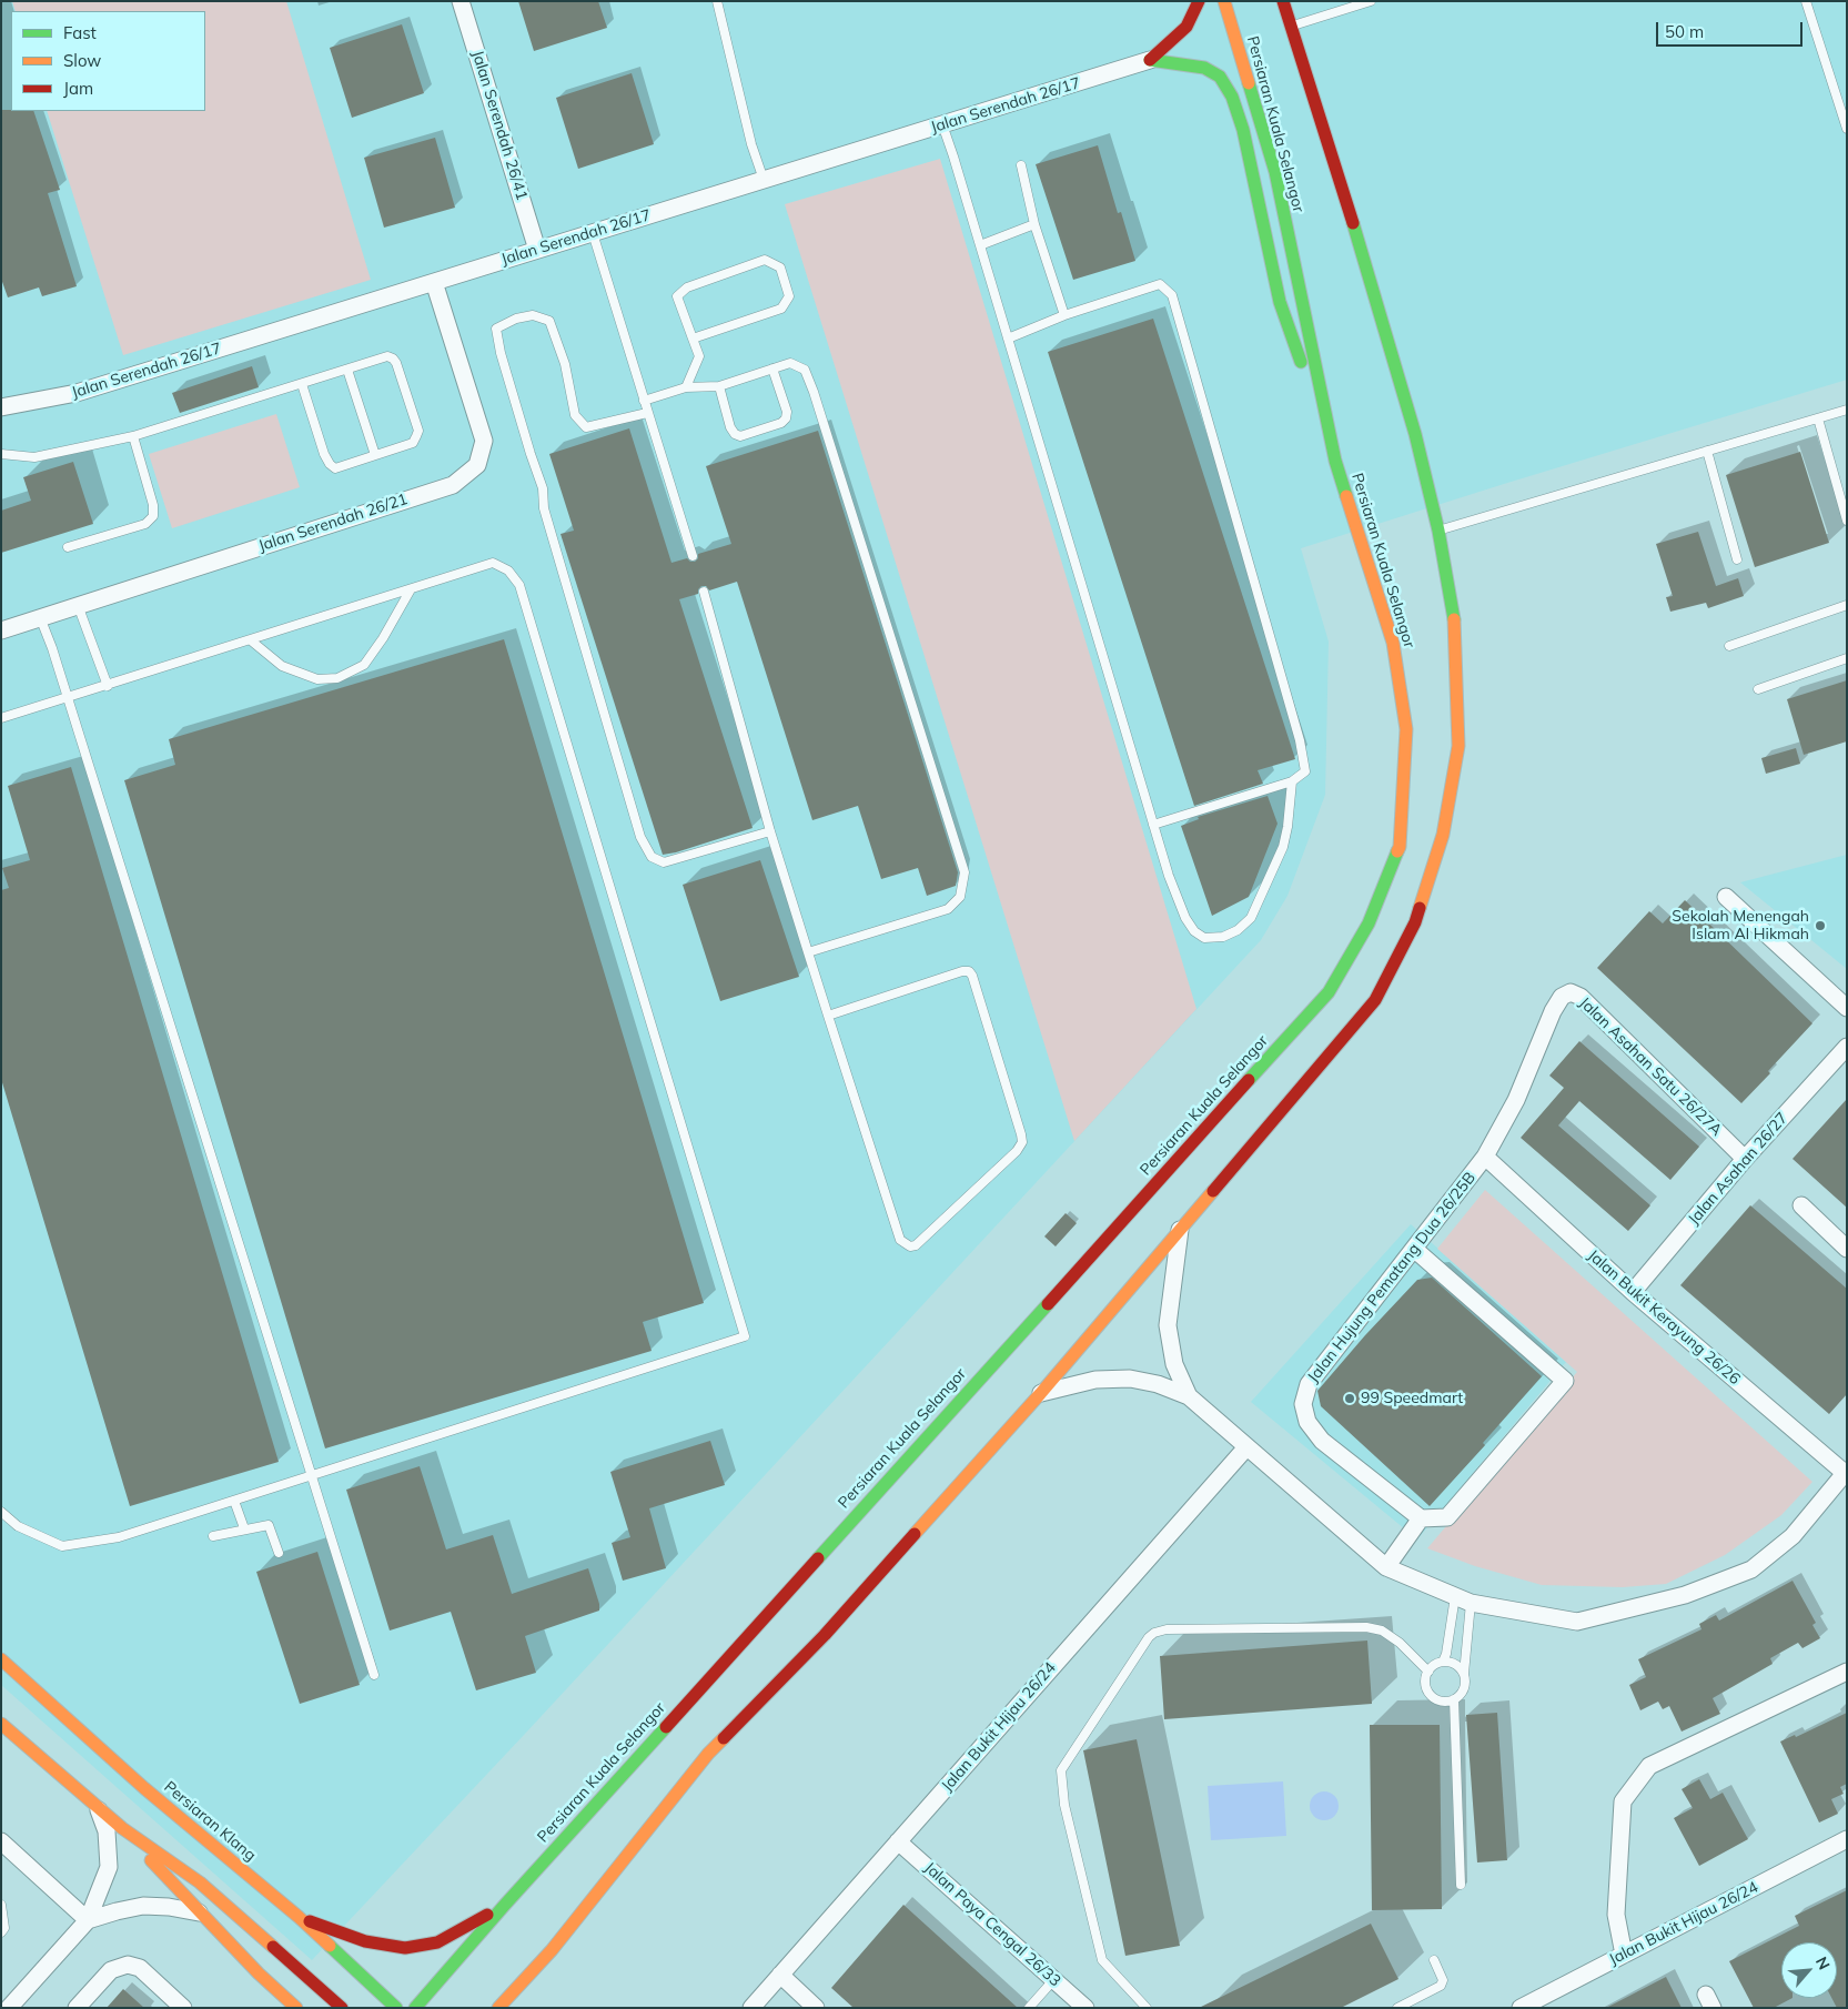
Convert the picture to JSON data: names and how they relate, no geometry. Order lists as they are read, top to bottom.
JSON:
{
  "streets": {
    "main road": ["Persiaran Kuala Selangor", "Persiaran Klang"],
    "street": [
      "Jalan Serendah 26/17",
      "Jalan Serendah 26/41",
      "Jalan Serendah 26/21",
      "Jalan Asahan Satu 26/27A",
      "Jalan Asahan 26/27",
      "Jalan Hujung Pematang Dua 26/25B",
      "Jalan Bukit Kerayung 26/26",
      "Jalan Bukit Hijau 26/24",
      "Jalan Paya Cengal 26/33"
    ]
  },
  "crossings": [
    ["Jalan Serendah 26/17", "Jalan Serendah 26/41"],
    ["Jalan Serendah 26/17", "Jalan Serendah 26/21"],
    ["Jalan Asahan Satu 26/27A", "Jalan Asahan 26/27"],
    ["Jalan Asahan Satu 26/27A", "Jalan Hujung Pematang Dua 26/25B"],
    ["Jalan Asahan Satu 26/27A", "Jalan Bukit Kerayung 26/26"],
    ["Jalan Asahan 26/27", "Jalan Bukit Kerayung 26/26"],
    ["Jalan Hujung Pematang Dua 26/25B", "Jalan Bukit Kerayung 26/26"],
    ["Jalan Bukit Hijau 26/24", "Jalan Paya Cengal 26/33"]
  ],
  "places": ["Sekolah Menengah Islam Al Hikmah", "99 Speedmart"],
  "legend": ["Fast", "Slow", "Jam"],
  "scale_bar": "50 m",
  "north": "top right"
}
